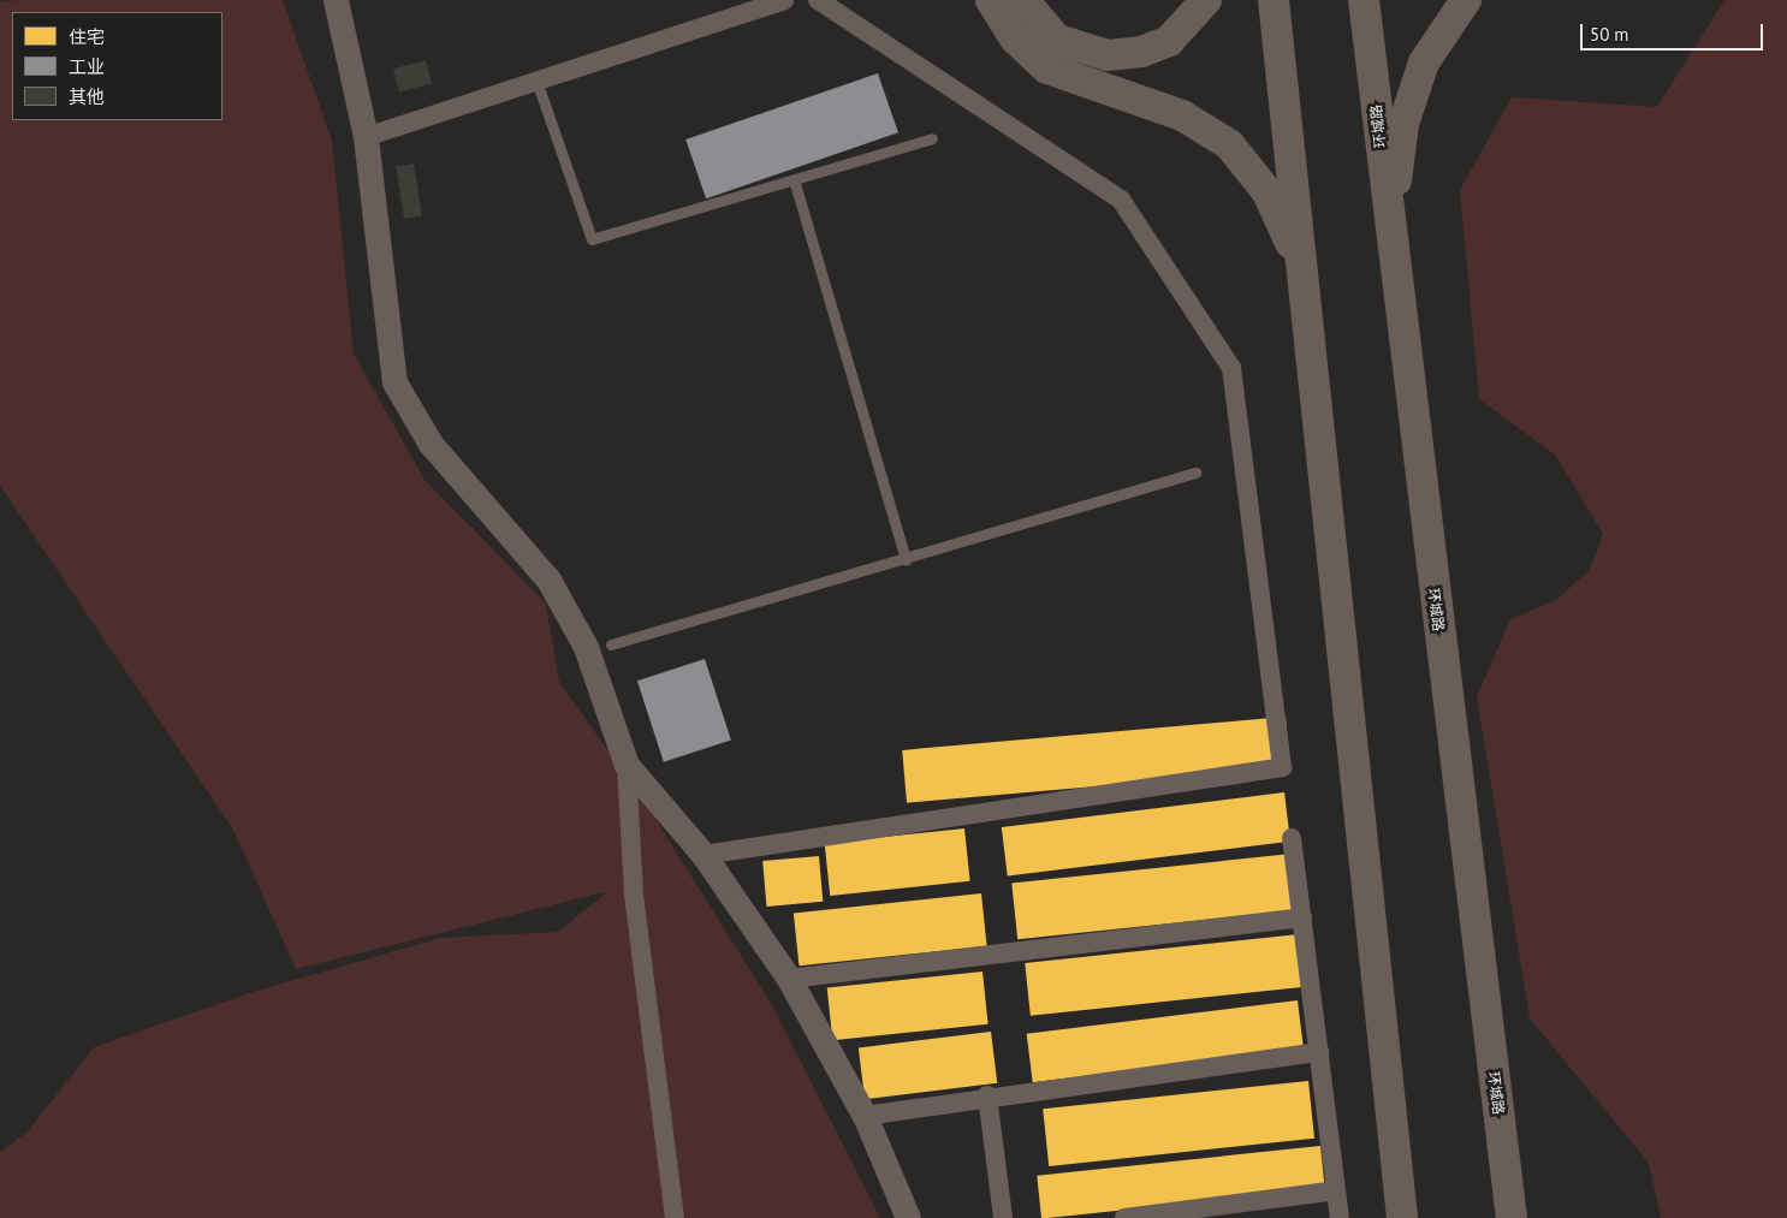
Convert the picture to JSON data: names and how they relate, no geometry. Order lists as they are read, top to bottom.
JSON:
{
  "streets": {
    "main road": ["环城路"]
  },
  "legend": ["住宅", "工业", "其他"],
  "scale_bar": "50 m"
}
